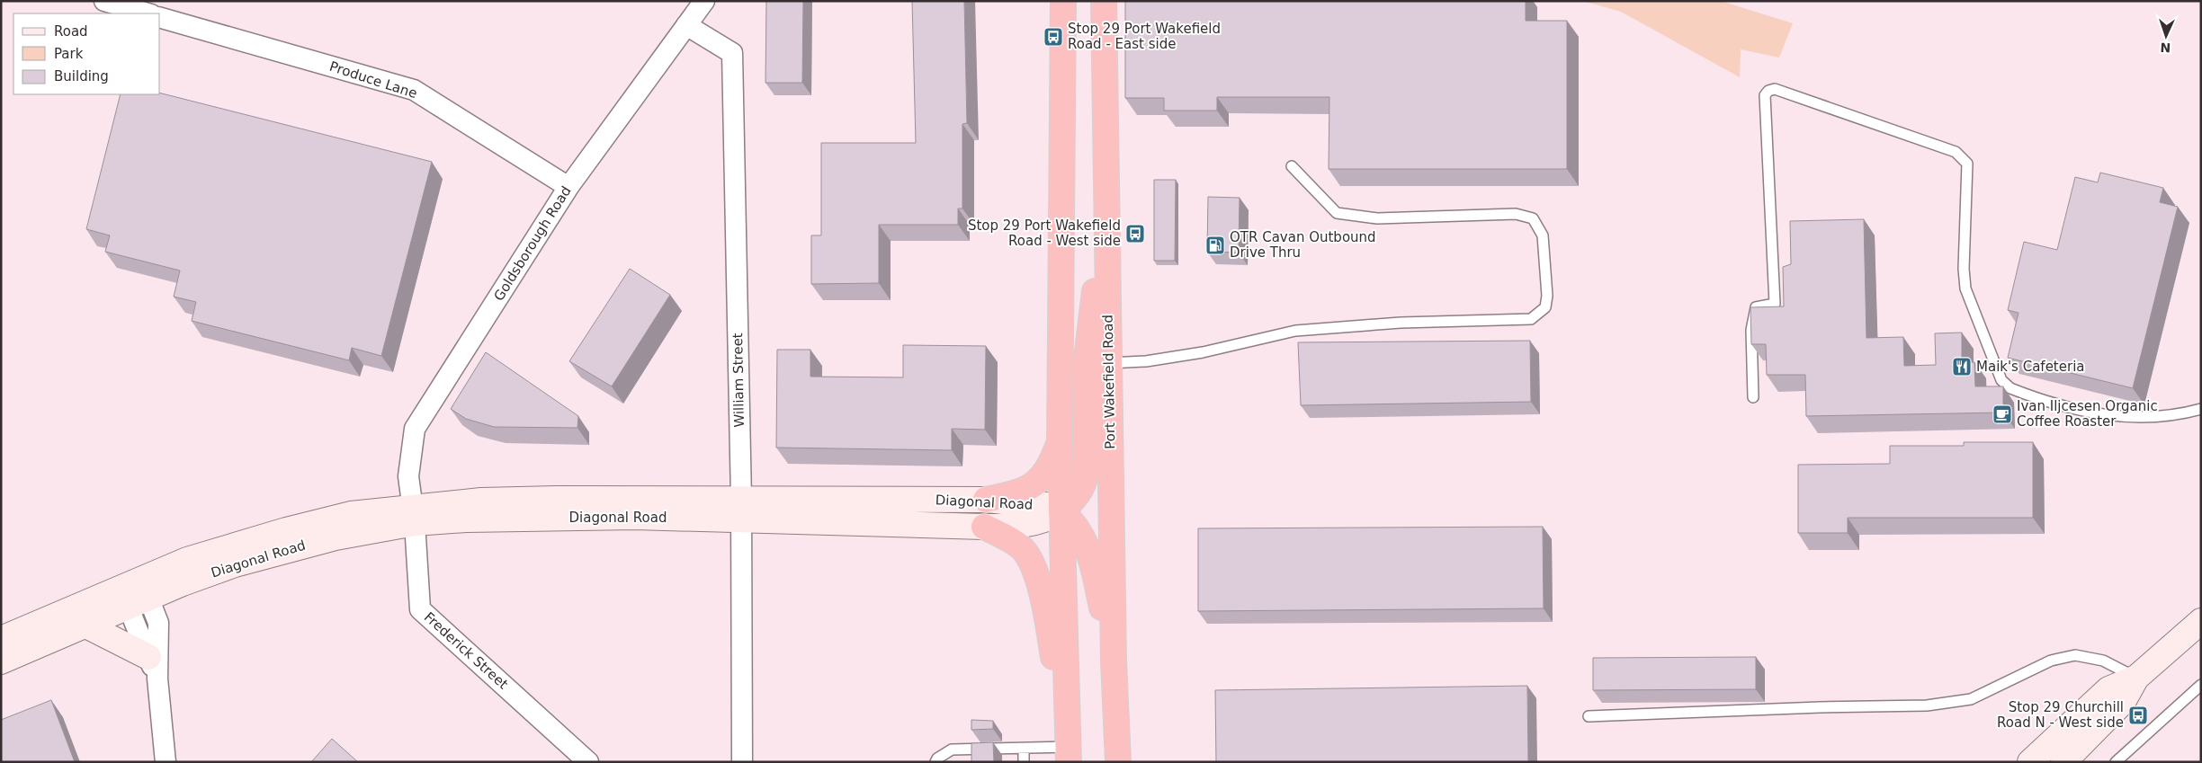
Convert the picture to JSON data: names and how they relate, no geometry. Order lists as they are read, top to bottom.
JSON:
{
  "streets": {
    "highway": ["Port Wakefield Road"],
    "street": [
      "Produce Lane",
      "Goldsborough Road",
      "William Street",
      "Diagonal Road",
      "Frederick Street"
    ]
  },
  "crossings": [
    ["Produce Lane", "Goldsborough Road"],
    ["Goldsborough Road", "William Street"],
    ["Goldsborough Road", "Diagonal Road"],
    ["Goldsborough Road", "Frederick Street"],
    ["William Street", "Diagonal Road"],
    ["Diagonal Road", "Frederick Street"]
  ],
  "places": {
    "bus stop": ["Stop 29 Port Wakefield Road - East side", "Stop 29 Port Wakefield Road - West side", "Stop 29 Churchill Road N - West side"],
    "fuel station": ["OTR Cavan Outbound Drive Thru"],
    "restaurant": ["Maik's Cafeteria"],
    "cafe": ["Ivan Iljcesen Organic Coffee Roaster"]
  },
  "legend": ["Road", "Park", "Building"],
  "north": "bottom"
}
